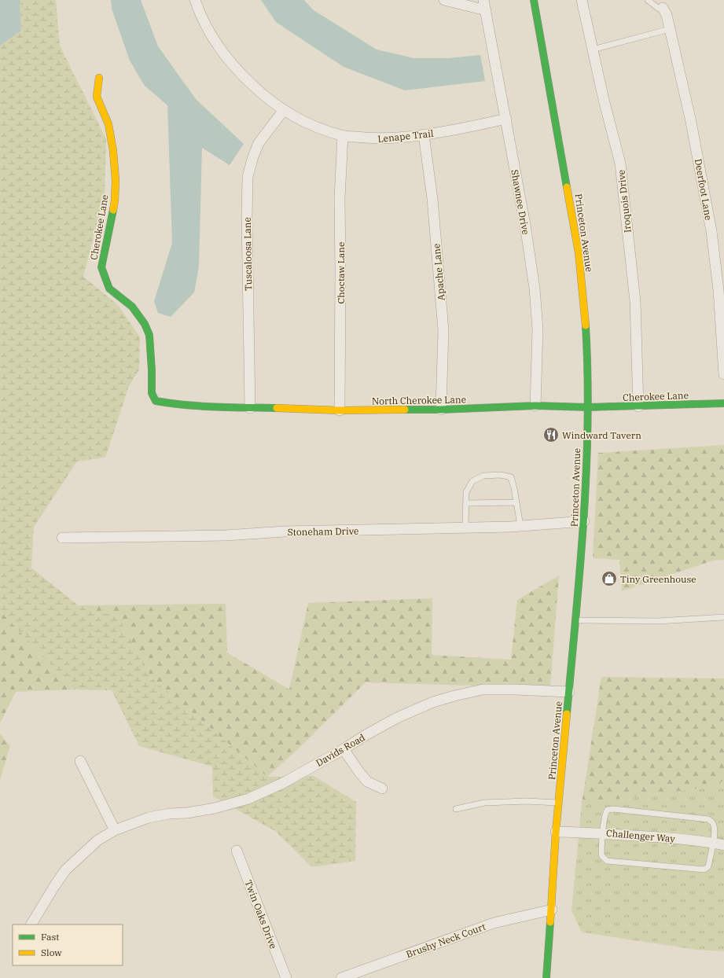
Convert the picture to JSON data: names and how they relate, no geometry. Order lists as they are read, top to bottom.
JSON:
{
  "streets": {
    "main road": ["Cherokee Lane", "Princeton Avenue", "North Cherokee Lane"],
    "street": [
      "Lenape Trail",
      "Deerfoot Lane",
      "Iroquois Drive",
      "Shawnee Drive",
      "Tuscaloosa Lane",
      "Apache Lane",
      "Choctaw Lane",
      "Stoneham Drive",
      "Davids Road",
      "Challenger Way",
      "Twin Oaks Drive",
      "Brushy Neck Court"
    ]
  },
  "crossings": [
    ["Lenape Trail", "Shawnee Drive"],
    ["Lenape Trail", "Tuscaloosa Lane"],
    ["Lenape Trail", "Apache Lane"],
    ["Lenape Trail", "Choctaw Lane"],
    ["Iroquois Drive", "Cherokee Lane"],
    ["Shawnee Drive", "North Cherokee Lane"],
    ["Cherokee Lane", "Princeton Avenue"],
    ["Cherokee Lane", "Tuscaloosa Lane"],
    ["Cherokee Lane", "North Cherokee Lane"],
    ["Princeton Avenue", "North Cherokee Lane"],
    ["Princeton Avenue", "Stoneham Drive"],
    ["Princeton Avenue", "Davids Road"],
    ["Princeton Avenue", "Challenger Way"],
    ["Princeton Avenue", "Brushy Neck Court"],
    ["Tuscaloosa Lane", "North Cherokee Lane"],
    ["Apache Lane", "North Cherokee Lane"],
    ["Choctaw Lane", "North Cherokee Lane"]
  ],
  "places": {
    "restaurant": ["Windward Tavern"],
    "shop": ["Tiny Greenhouse"]
  },
  "legend": ["Fast", "Slow"]
}
